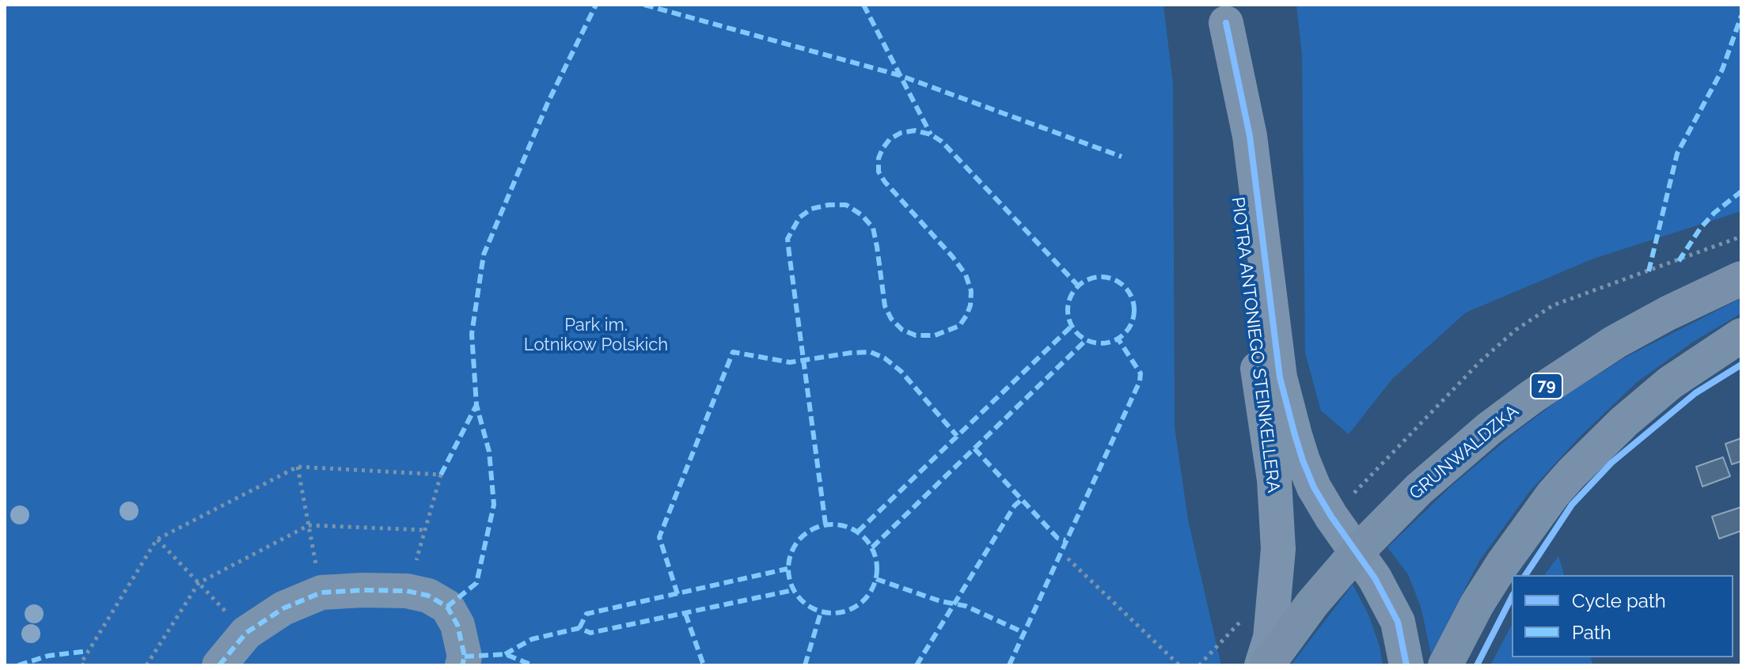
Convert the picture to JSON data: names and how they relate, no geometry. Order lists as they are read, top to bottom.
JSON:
{
  "streets": {
    "main road": ["79", "GRUNWALDZKA"],
    "street": ["PIOTRA ANTONIEGO STEINKELLERA"]
  },
  "crossings": [
    ["PIOTRA ANTONIEGO STEINKELLERA", "GRUNWALDZKA"]
  ],
  "parks": ["Park im. Lotnikow Polskich"],
  "legend": ["Cycle path", "Path"]
}
